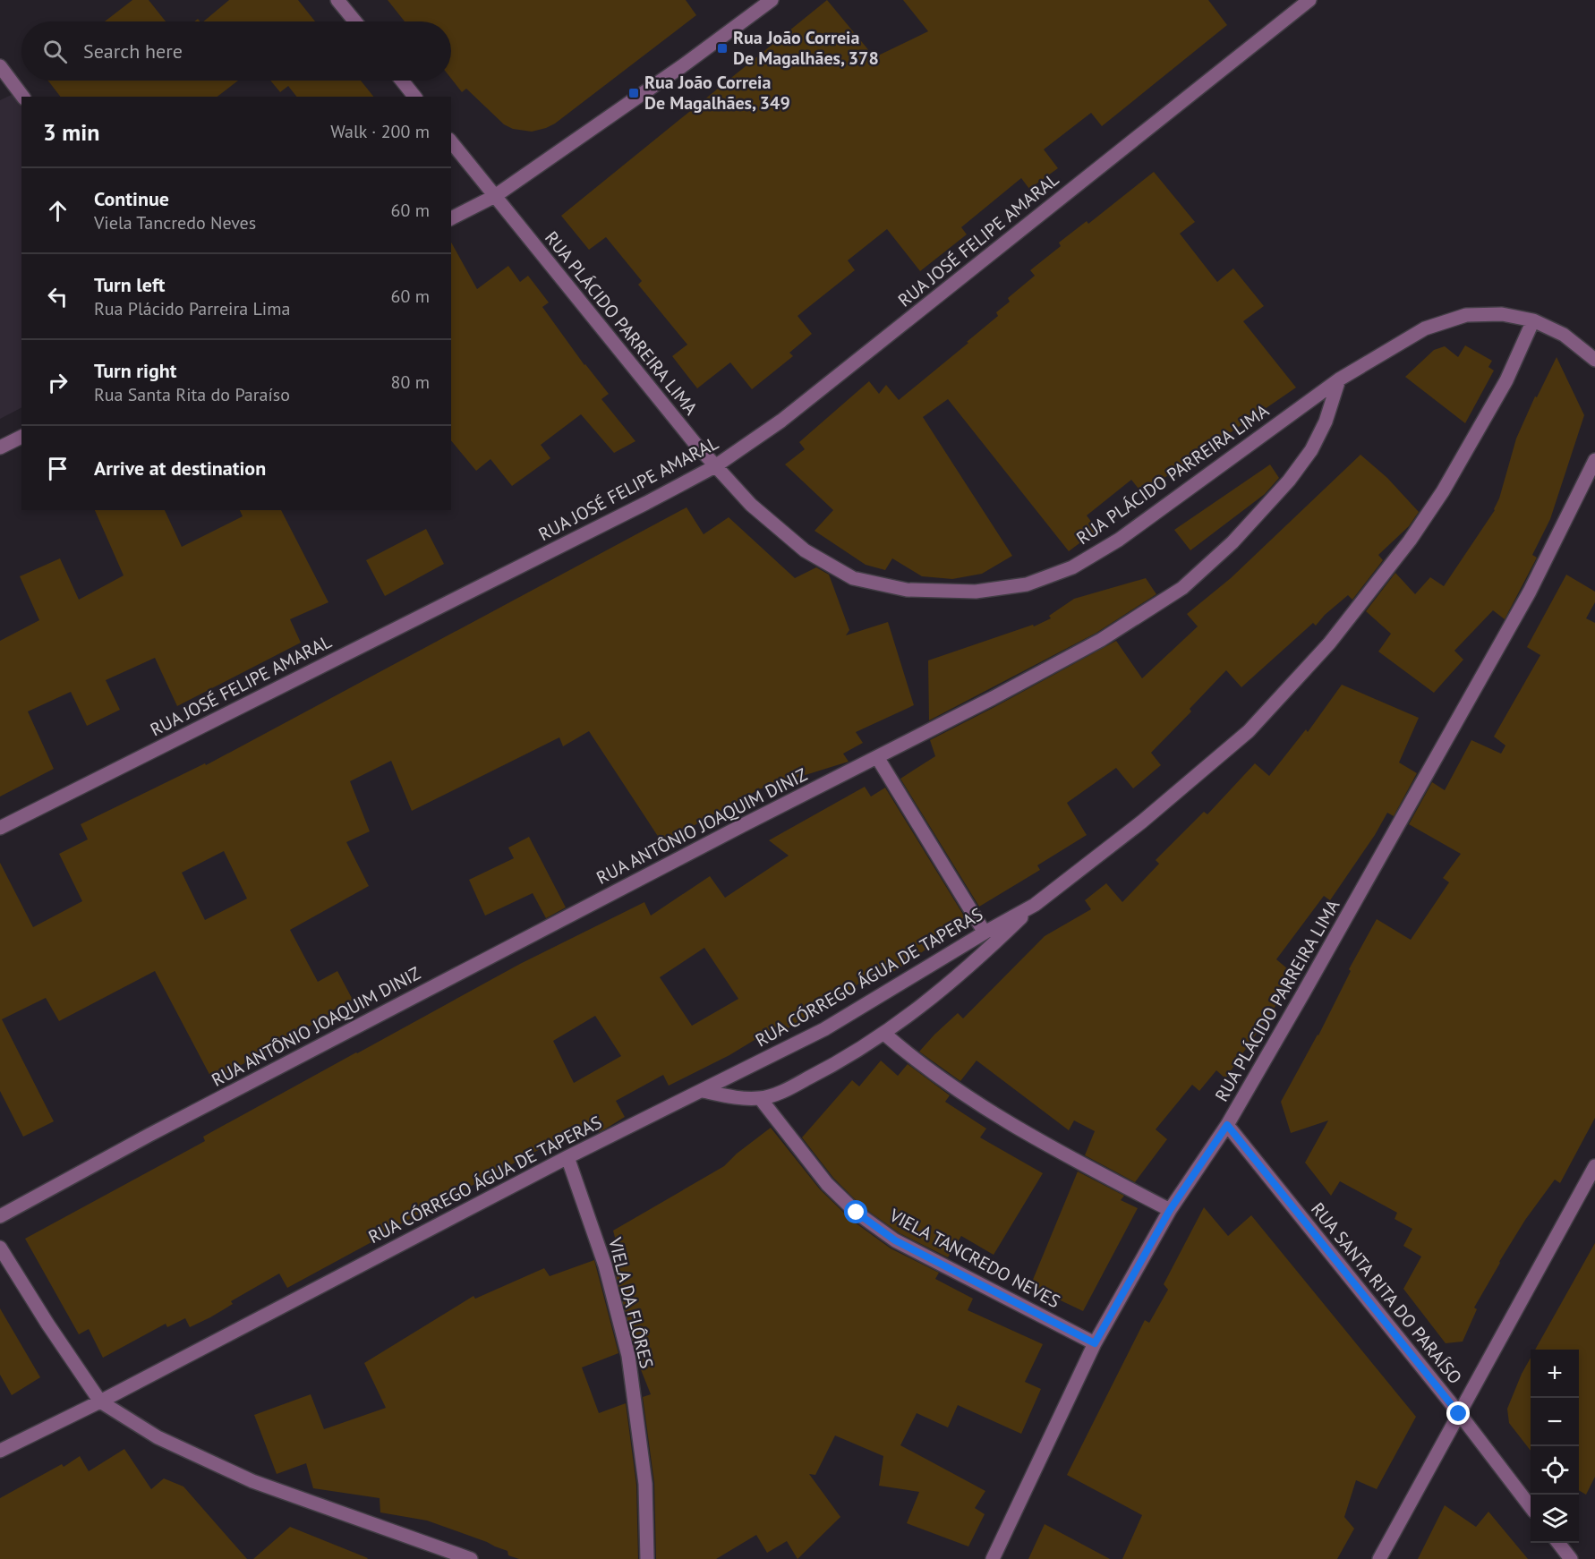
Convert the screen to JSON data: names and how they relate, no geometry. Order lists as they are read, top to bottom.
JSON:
{
  "streets": {
    "street": [
      "RUA JOSÉ FELIPE AMARAL",
      "RUA PLÁCIDO PARREIRA LIMA",
      "RUA ANTÔNIO JOAQUIM DINIZ",
      "RUA CÓRREGO ÁGUA DE TAPERAS",
      "VIELA TANCREDO NEVES",
      "RUA SANTA RITA DO PARAÍSO",
      "VIELA DA FLÔRES"
    ]
  },
  "crossings": [
    ["RUA JOSÉ FELIPE AMARAL", "RUA PLÁCIDO PARREIRA LIMA"],
    ["RUA PLÁCIDO PARREIRA LIMA", "RUA ANTÔNIO JOAQUIM DINIZ"],
    ["RUA PLÁCIDO PARREIRA LIMA", "RUA CÓRREGO ÁGUA DE TAPERAS"],
    ["RUA PLÁCIDO PARREIRA LIMA", "VIELA TANCREDO NEVES"],
    ["RUA PLÁCIDO PARREIRA LIMA", "RUA SANTA RITA DO PARAÍSO"],
    ["RUA CÓRREGO ÁGUA DE TAPERAS", "VIELA DA FLÔRES"]
  ],
  "places": {
    "transit": ["Rua João Correia De Magalhães, 378", "Rua João Correia De Magalhães, 349"]
  },
  "page": {
    "search": "Search here",
    "heading": ["3 min", "Walk · 200 m"],
    "list": [
      ["Continue", "Viela Tancredo Neves", "60 m"],
      ["Turn left", "Rua Plácido Parreira Lima", "60 m"],
      ["Turn right", "Rua Santa Rita do Paraíso", "80 m"],
      "Arrive at destination"
    ],
    "map_buttons": ["+", "−"]
  }
}
